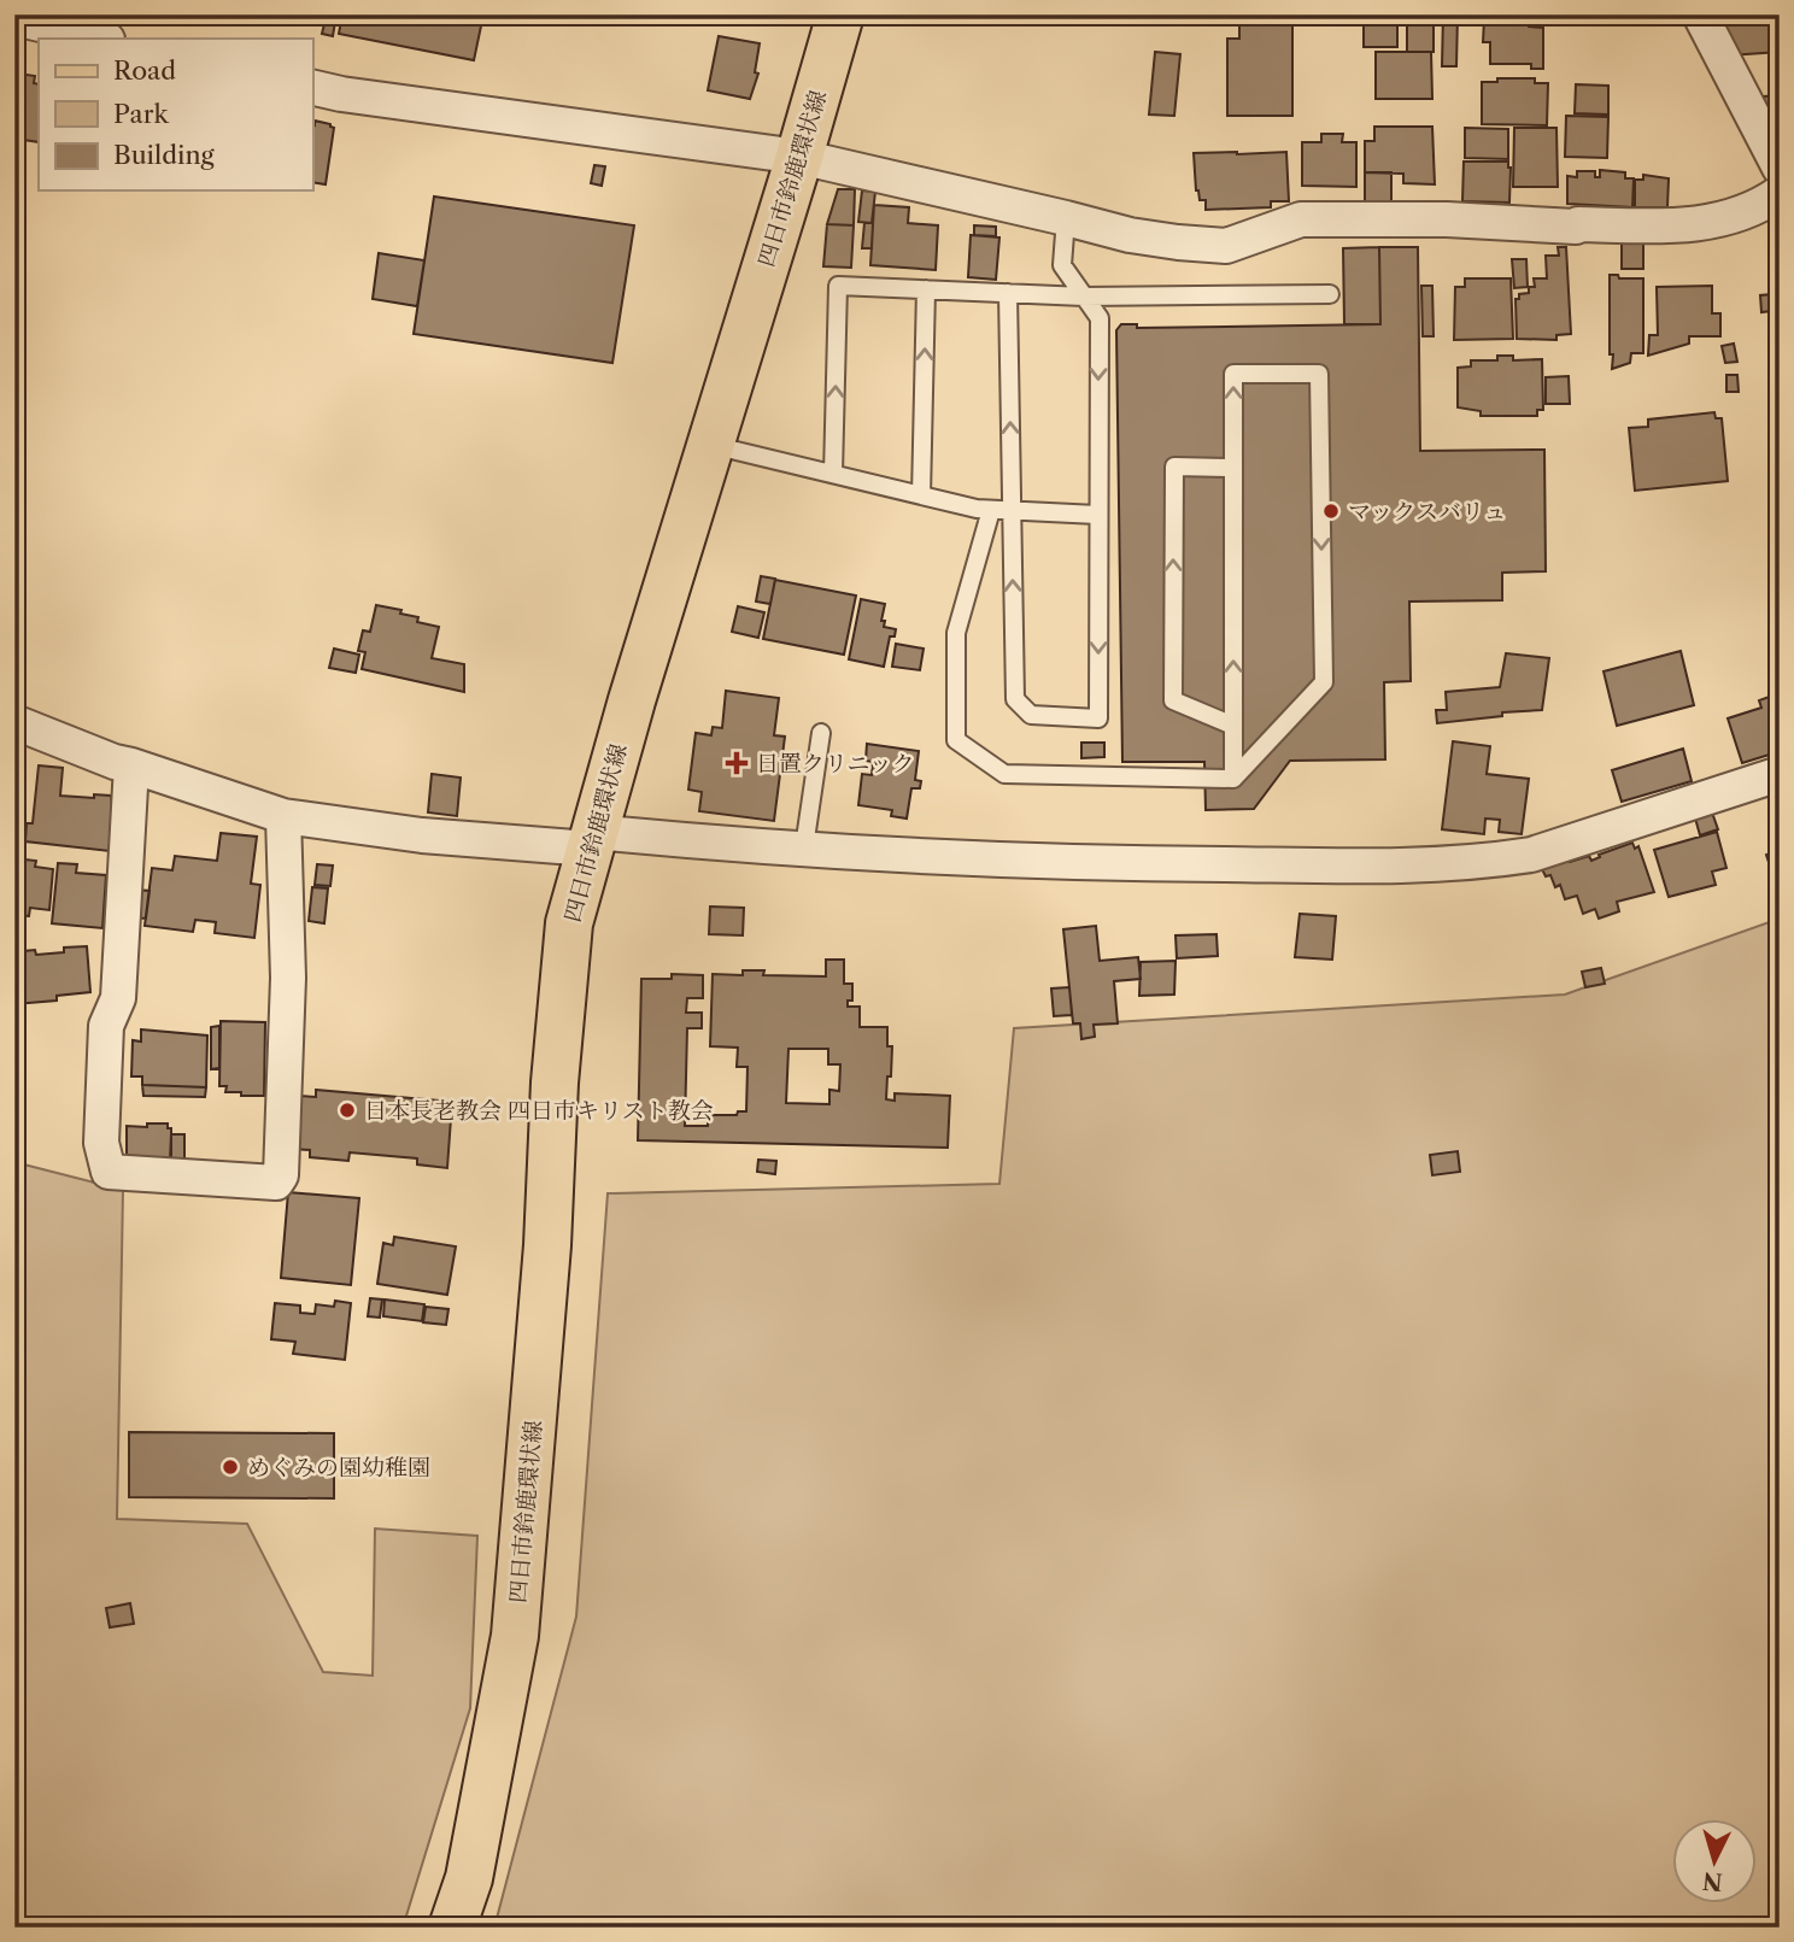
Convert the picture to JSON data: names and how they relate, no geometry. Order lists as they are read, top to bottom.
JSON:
{
  "streets": {
    "main road": ["四日市鈴鹿環状線"]
  },
  "places": {
    "other": ["マックスバリュ", "日本長老教会 四日市キリスト教会", "めぐみの園幼稚園"],
    "health": ["日置クリニック"]
  },
  "legend": ["Road", "Park", "Building"],
  "north": "bottom"
}
